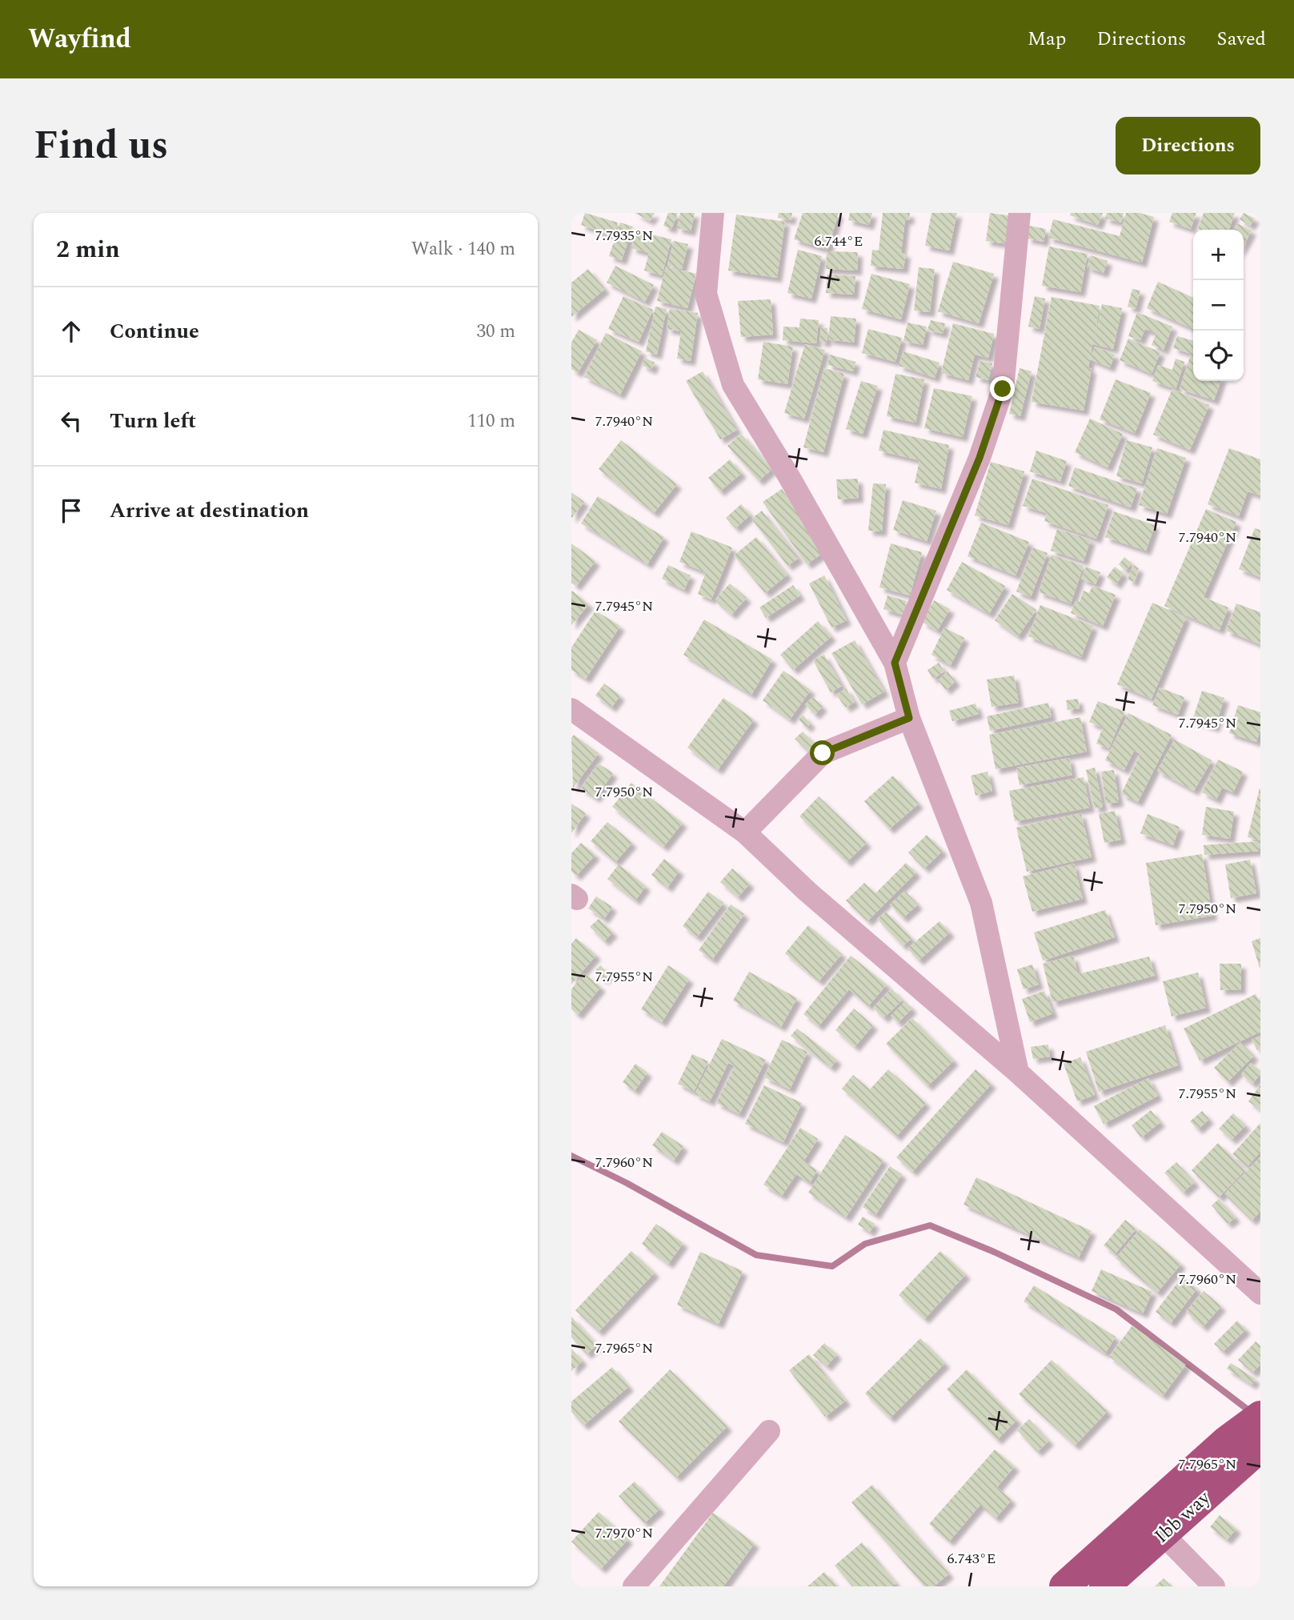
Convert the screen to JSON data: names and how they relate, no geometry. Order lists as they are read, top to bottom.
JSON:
{
  "streets": {
    "highway": ["Ibb way"]
  },
  "page": {
    "header": "Wayfind",
    "nav": ["Map", "Directions", "Saved"],
    "title": "Find us",
    "buttons": "Directions",
    "heading": ["2 min", "Walk · 140 m"],
    "map_buttons": ["+", "−"],
    "list": [
      ["Continue", "30 m"],
      ["Turn left", "110 m"],
      "Arrive at destination"
    ]
  },
  "coordinates": [
    "7.7935°N",
    "6.744°E",
    "7.7940°N",
    "7.7945°N",
    "7.7950°N",
    "7.7955°N",
    "7.7960°N",
    "7.7965°N",
    "7.7970°N",
    "6.743°E"
  ]
}
